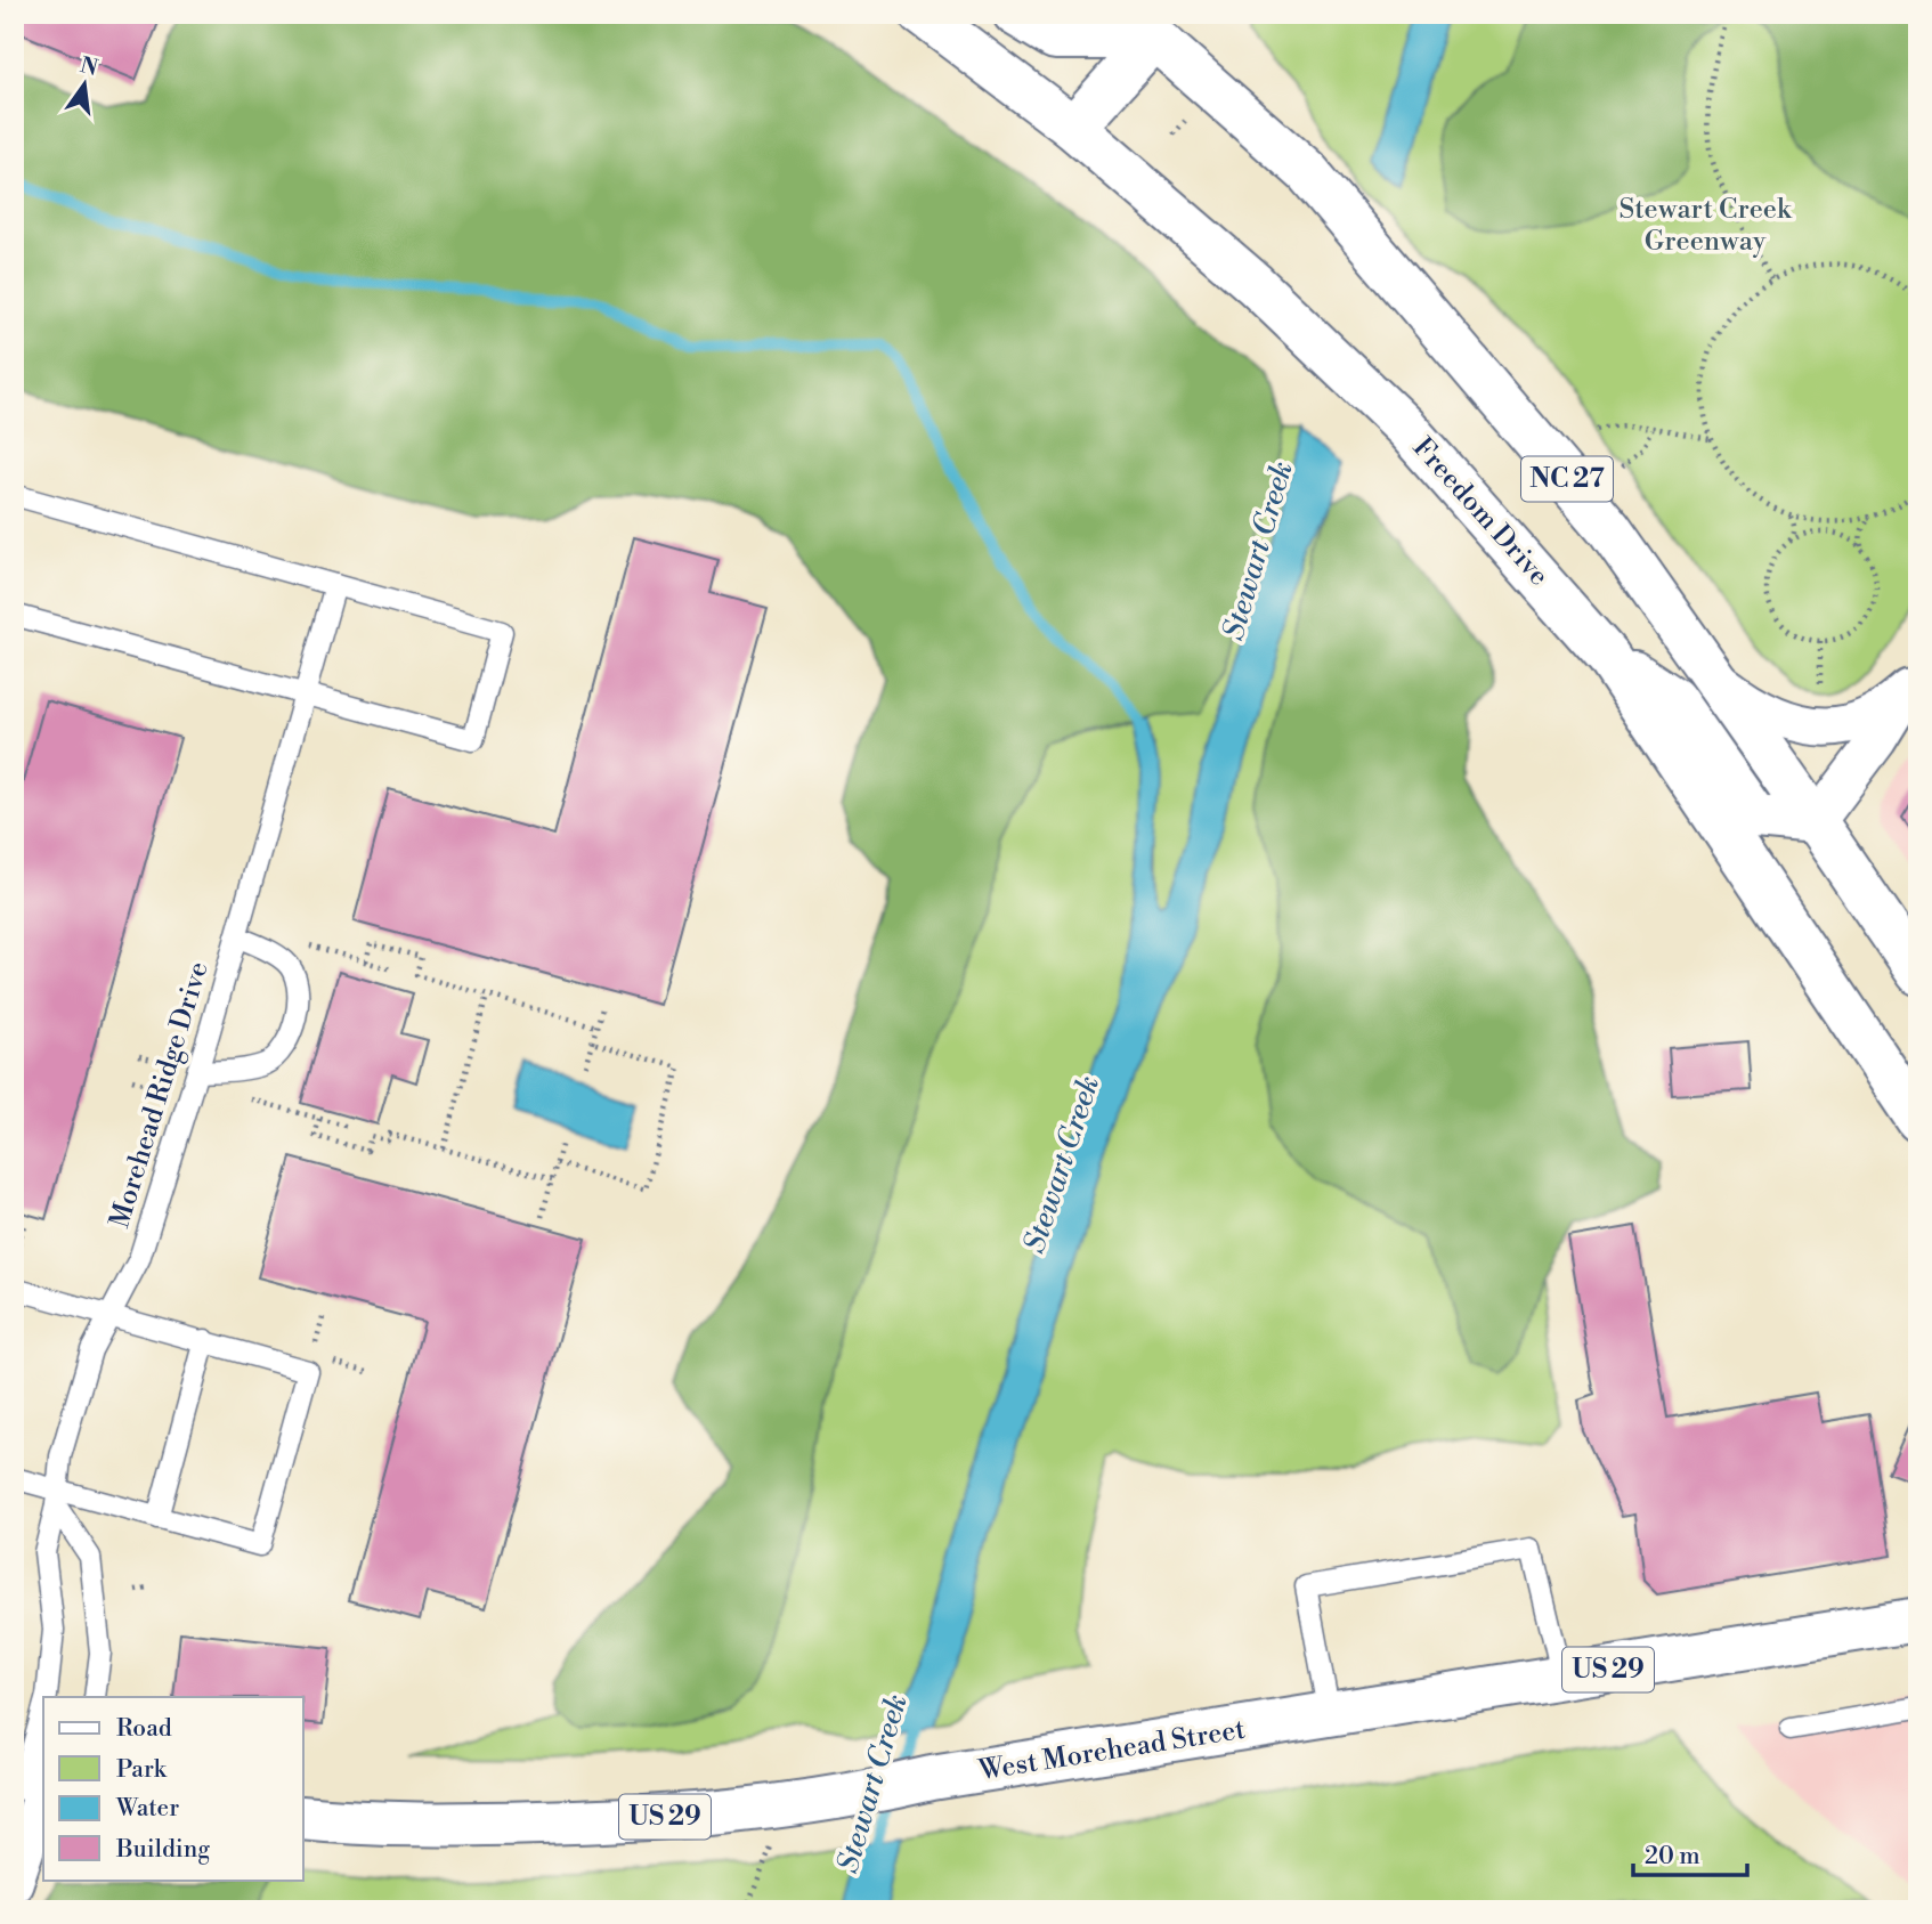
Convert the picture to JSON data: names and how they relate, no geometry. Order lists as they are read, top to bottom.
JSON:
{
  "streets": {
    "main road": [
      "NC 27",
      "Freedom Drive",
      "US 29",
      "West Morehead Street"
    ],
    "lane": ["Morehead Ridge Drive"]
  },
  "water": ["Stewart Creek"],
  "parks": ["Stewart Creek Greenway"],
  "legend": [
    "Road",
    "Park",
    "Water",
    "Building"
  ],
  "scale_bar": "20 m",
  "north": "top"
}
